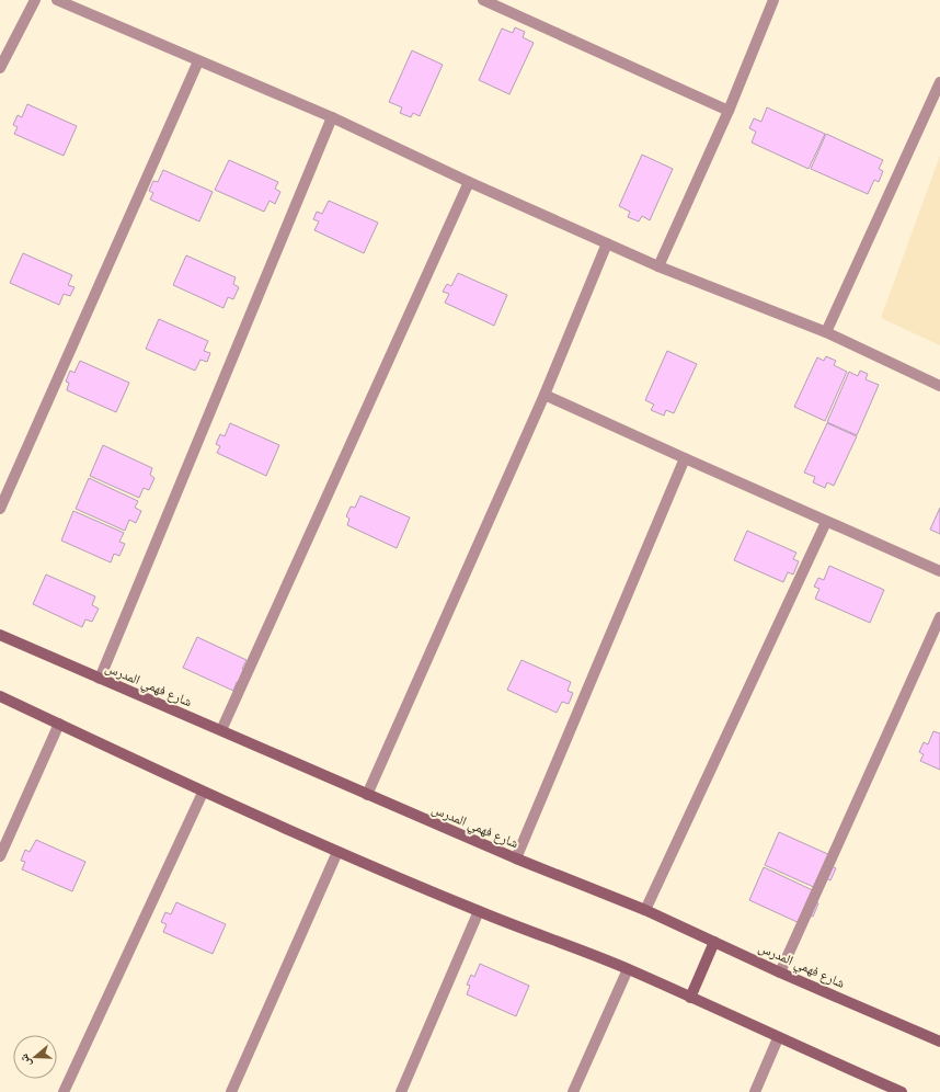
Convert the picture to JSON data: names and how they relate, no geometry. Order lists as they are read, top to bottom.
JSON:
{
  "streets": {
    "street": ["شارع فهمي المدرس"]
  },
  "north": "left"
}
